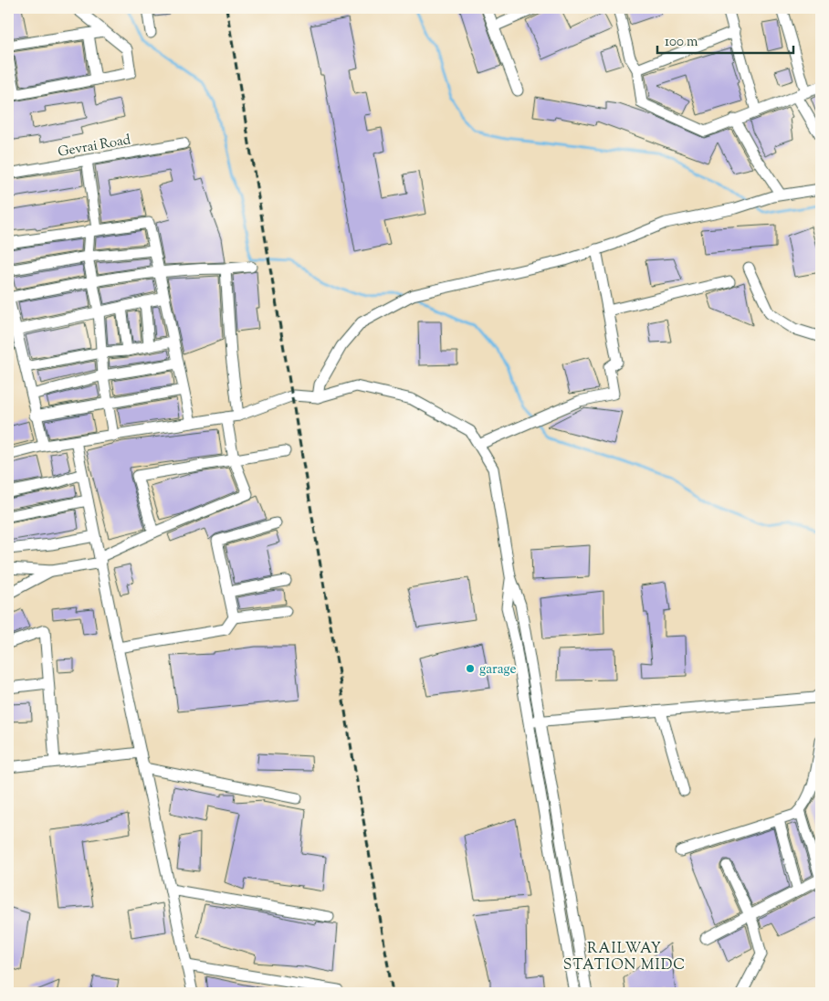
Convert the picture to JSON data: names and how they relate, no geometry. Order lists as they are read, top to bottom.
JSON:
{
  "streets": {
    "street": ["Gevrai Road"]
  },
  "districts": ["RAILWAY STATION MIDC"],
  "places": ["garage"],
  "scale_bar": "100 m"
}
